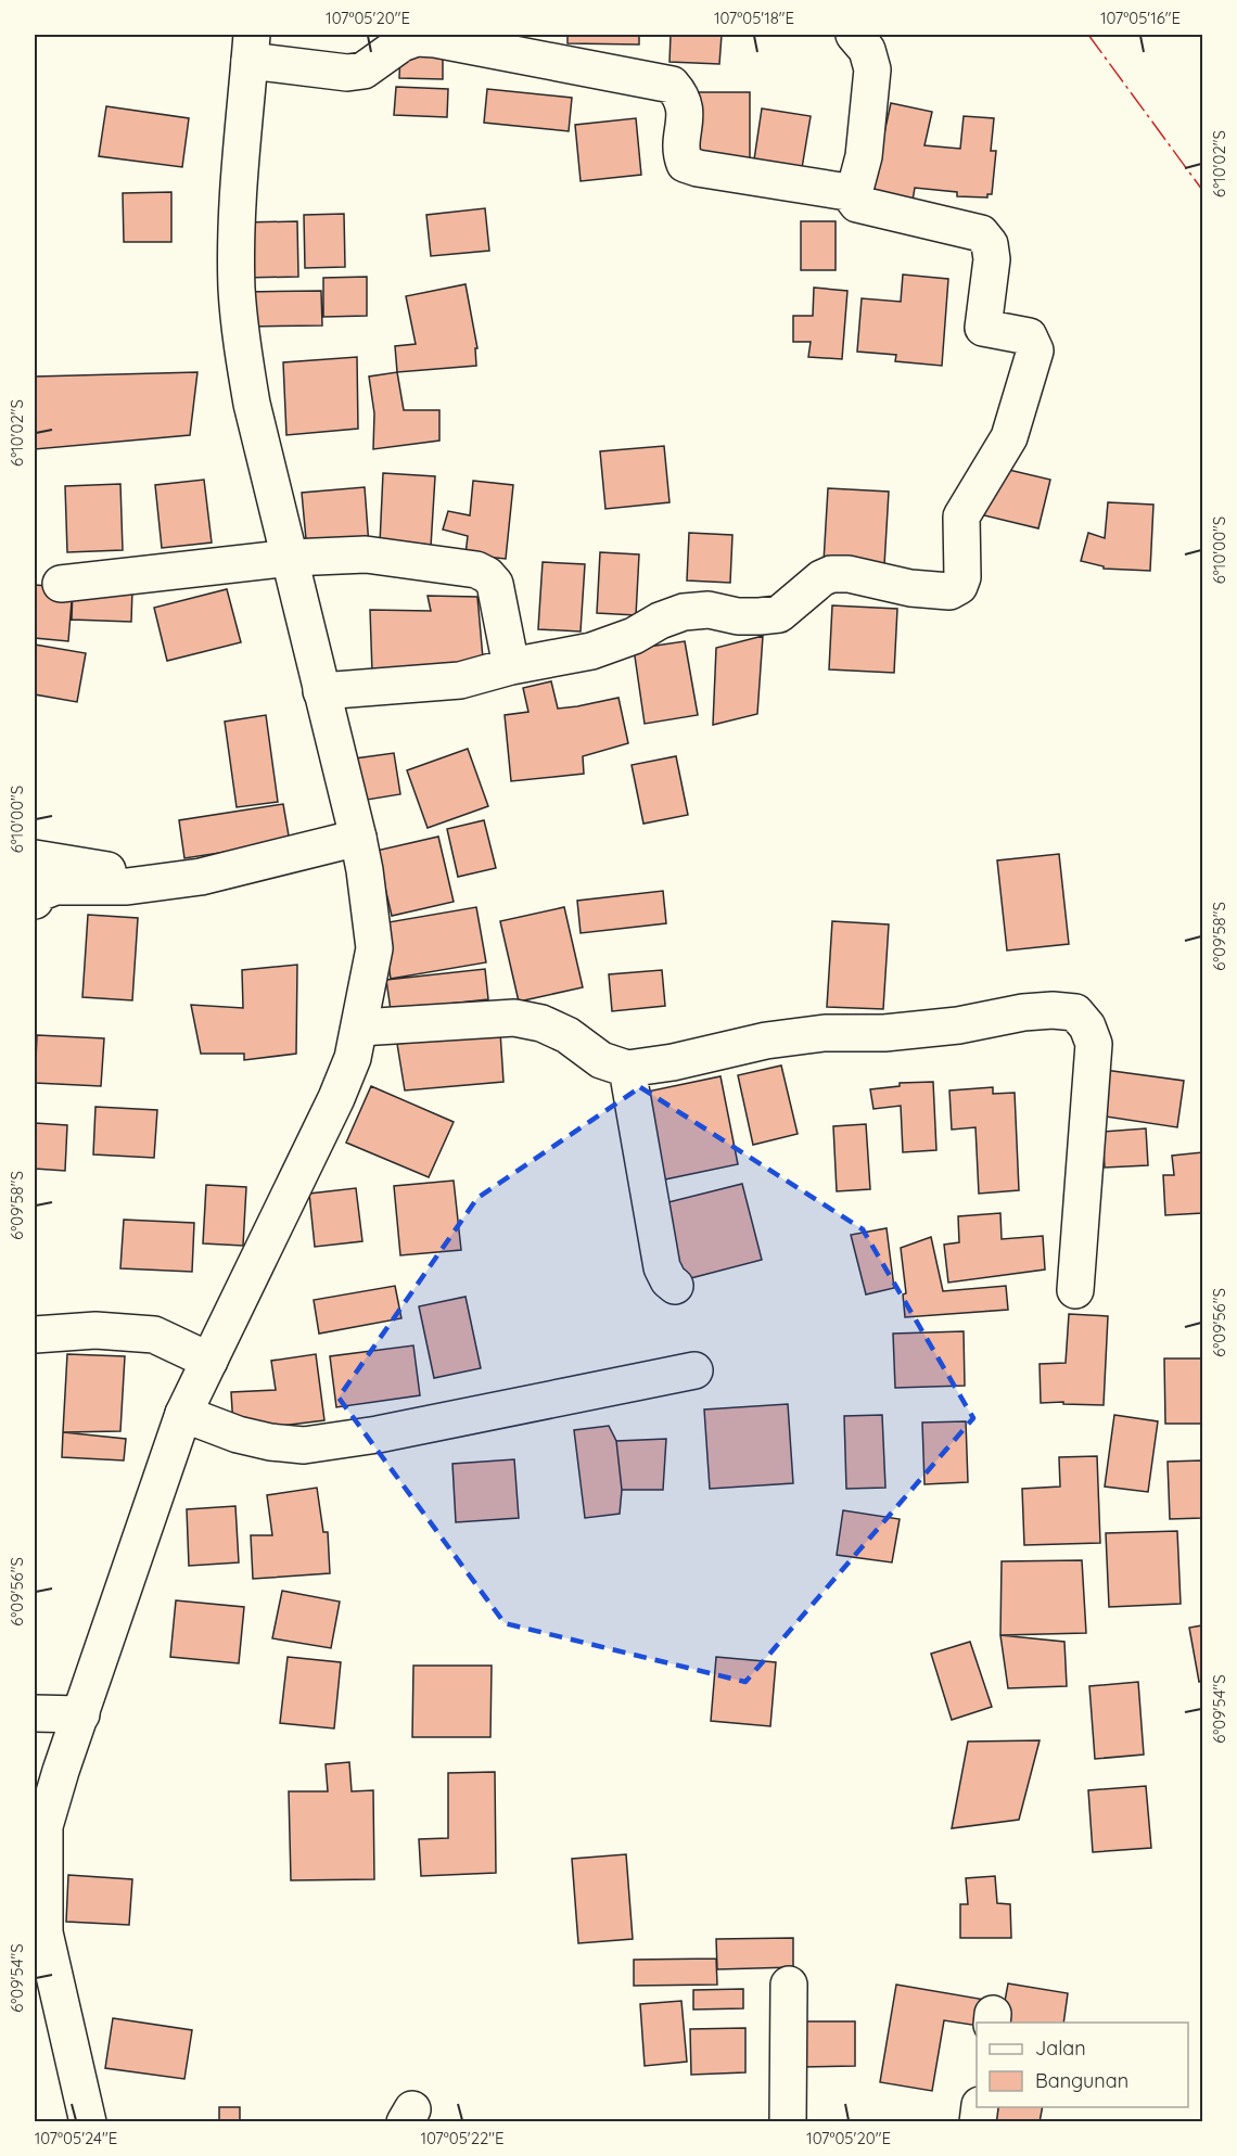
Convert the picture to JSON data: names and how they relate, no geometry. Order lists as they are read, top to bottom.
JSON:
{
  "legend": ["Jalan", "Bangunan"],
  "coordinates": [
    "107°05'20\"E",
    "107°05'18\"E",
    "107°05'16\"E",
    "6°10'02\"S",
    "6°10'00\"S",
    "6°09'58\"S",
    "6°09'56\"S",
    "6°09'54\"S",
    "107°05'24\"E",
    "107°05'22\"E"
  ]
}
